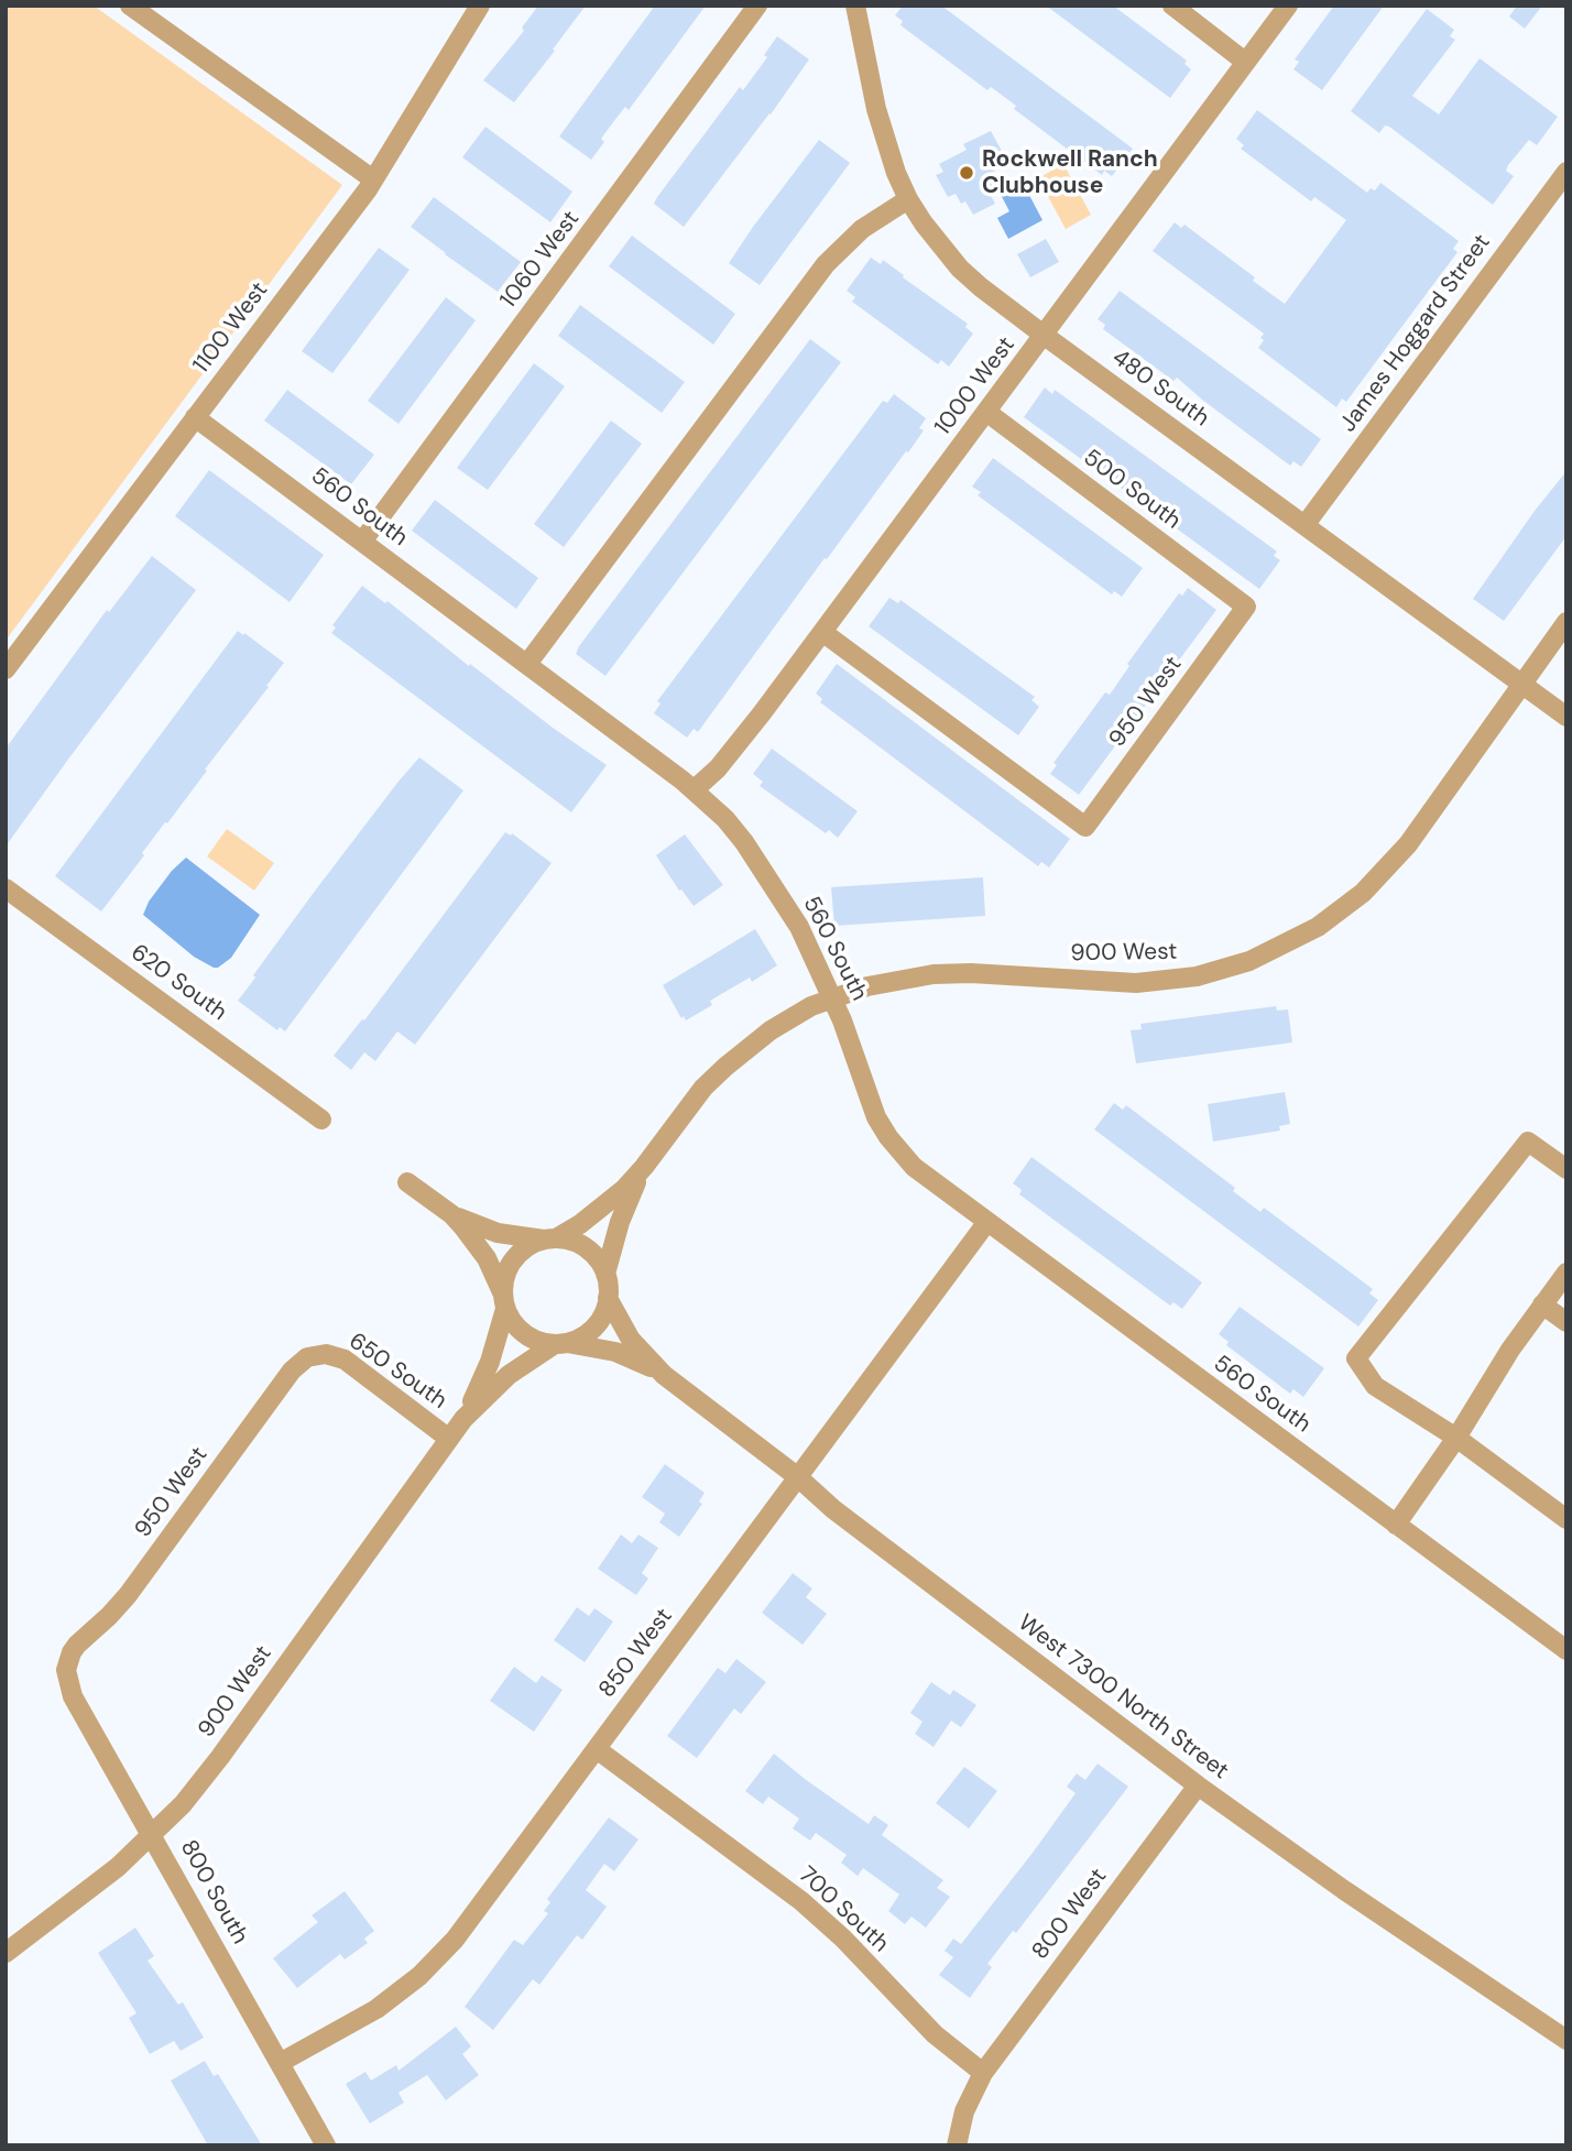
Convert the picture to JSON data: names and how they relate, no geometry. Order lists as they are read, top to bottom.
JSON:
{
  "streets": {
    "street": [
      "1060 West",
      "1100 West",
      "James Hoggard Street",
      "1000 West",
      "480 South",
      "500 South",
      "560 South",
      "950 West",
      "900 West",
      "620 South",
      "650 South",
      "850 West",
      "West 7300 North Street",
      "800 South",
      "700 South",
      "800 West"
    ]
  },
  "crossings": [
    ["1060 West", "560 South"],
    ["1100 West", "560 South"],
    ["James Hoggard Street", "480 South"],
    ["1000 West", "480 South"],
    ["1000 West", "500 South"],
    ["1000 West", "560 South"],
    ["1000 West", "950 West"],
    ["480 South", "900 West"],
    ["500 South", "950 West"],
    ["560 South", "900 West"],
    ["560 South", "850 West"],
    ["950 West", "650 South"],
    ["950 West", "800 South"],
    ["900 West", "650 South"],
    ["900 West", "West 7300 North Street"],
    ["900 West", "800 South"],
    ["850 West", "West 7300 North Street"],
    ["850 West", "800 South"],
    ["850 West", "700 South"],
    ["West 7300 North Street", "800 West"],
    ["700 South", "800 West"]
  ],
  "places": ["Rockwell Ranch Clubhouse"]
}
